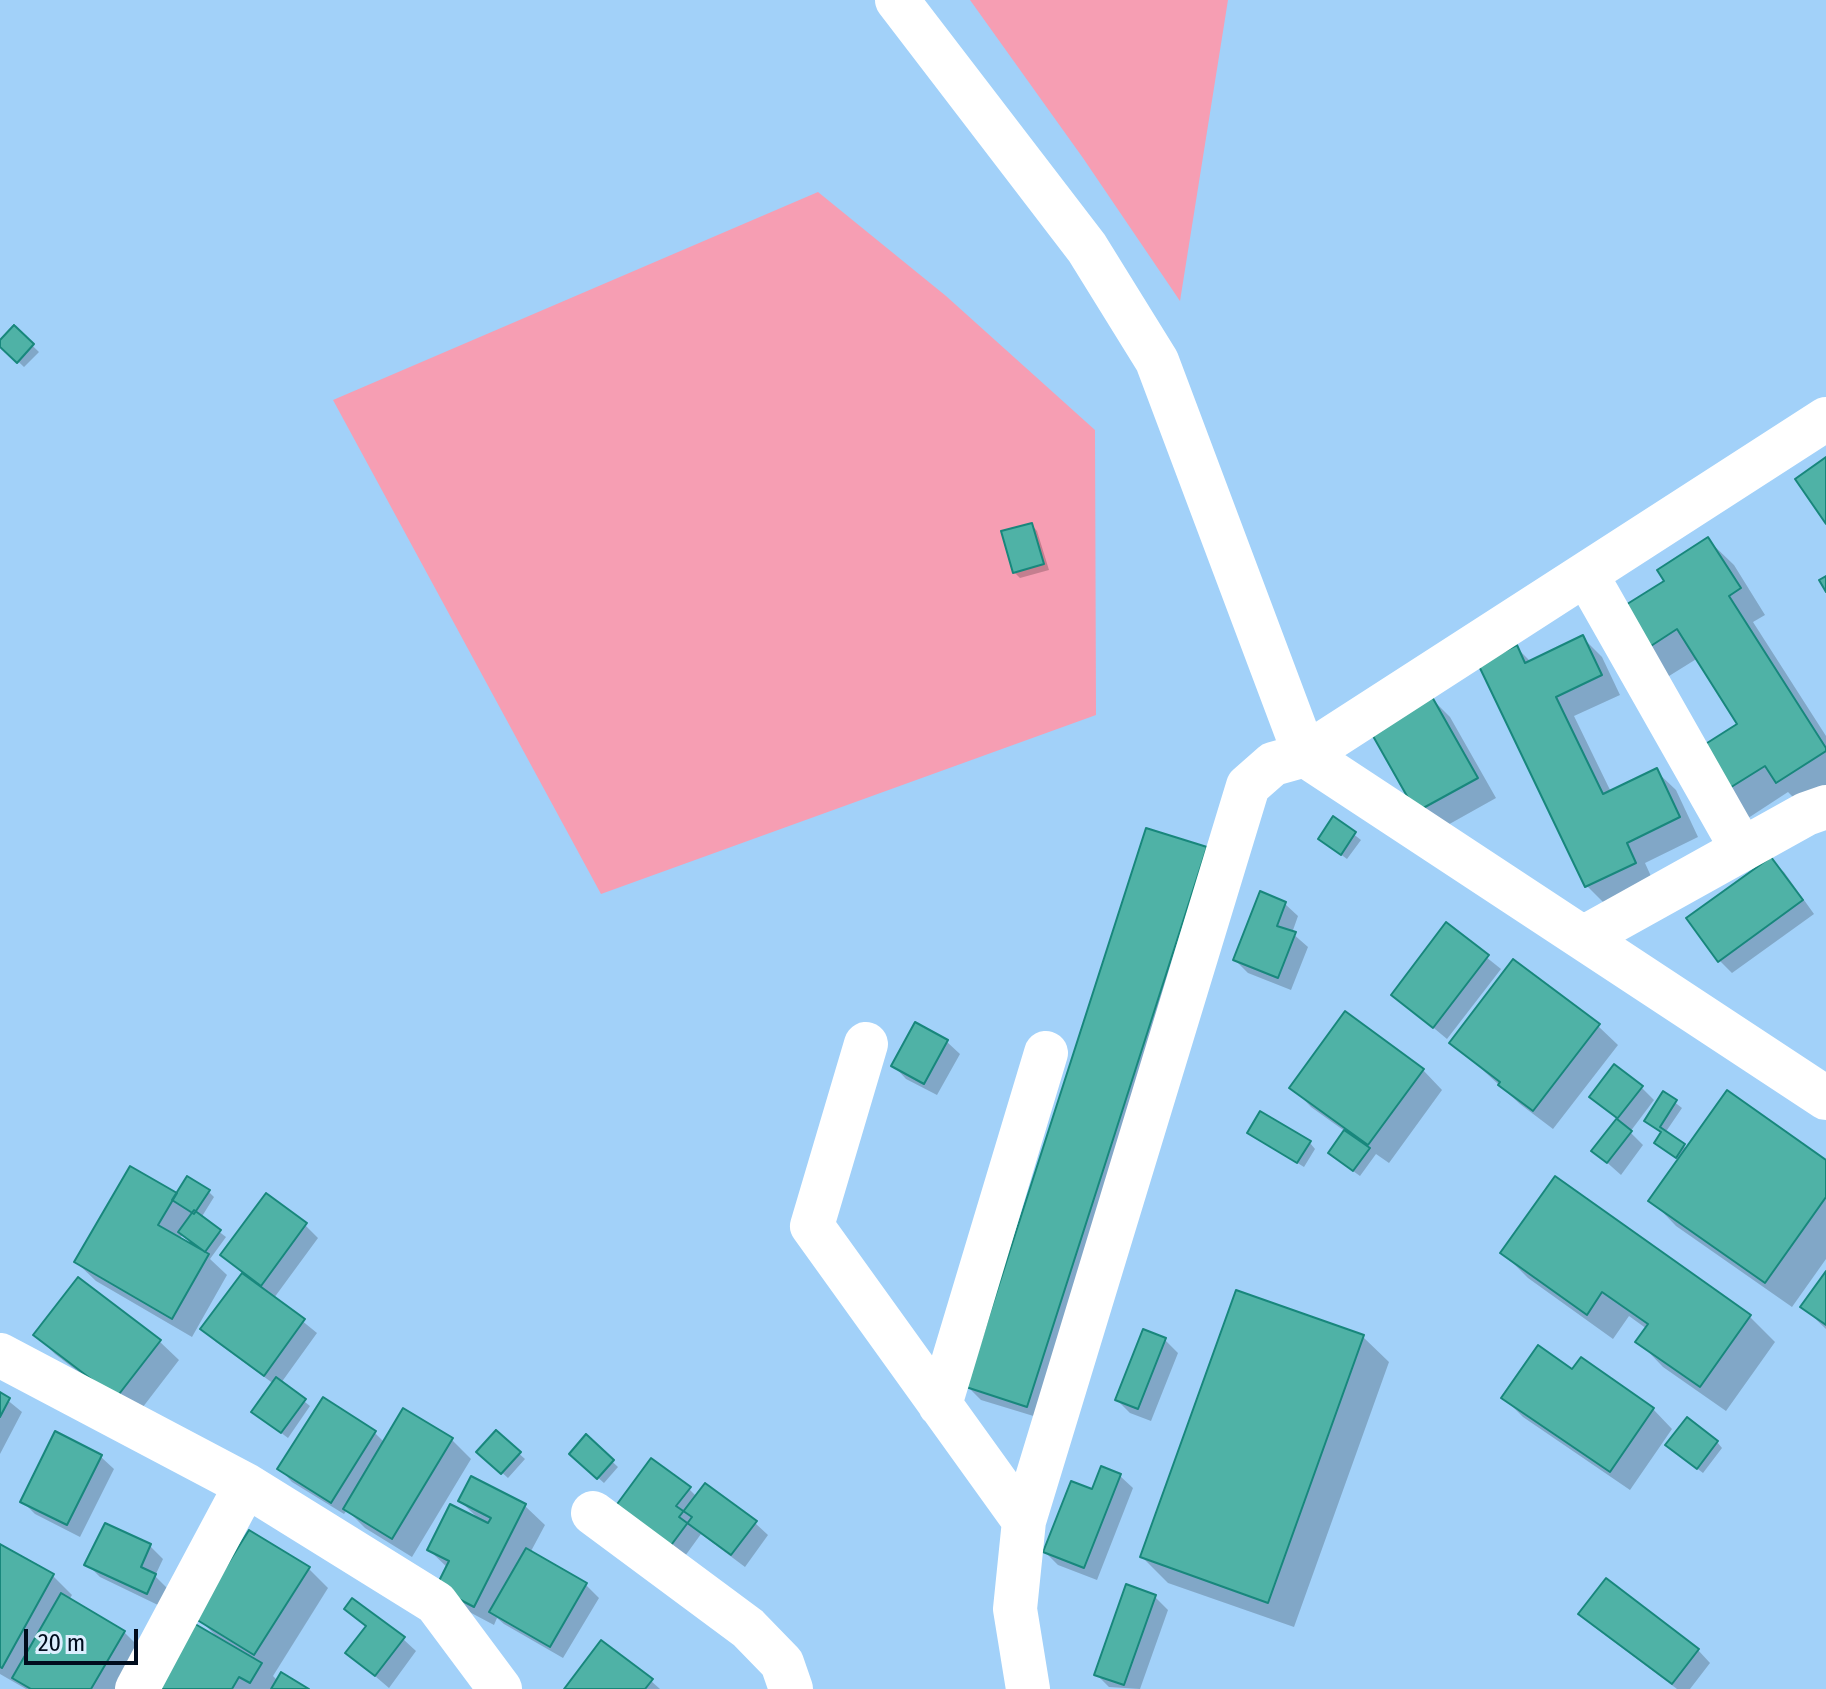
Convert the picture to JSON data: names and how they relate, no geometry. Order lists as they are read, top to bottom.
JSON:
{
  "scale_bar": "20 m"
}
